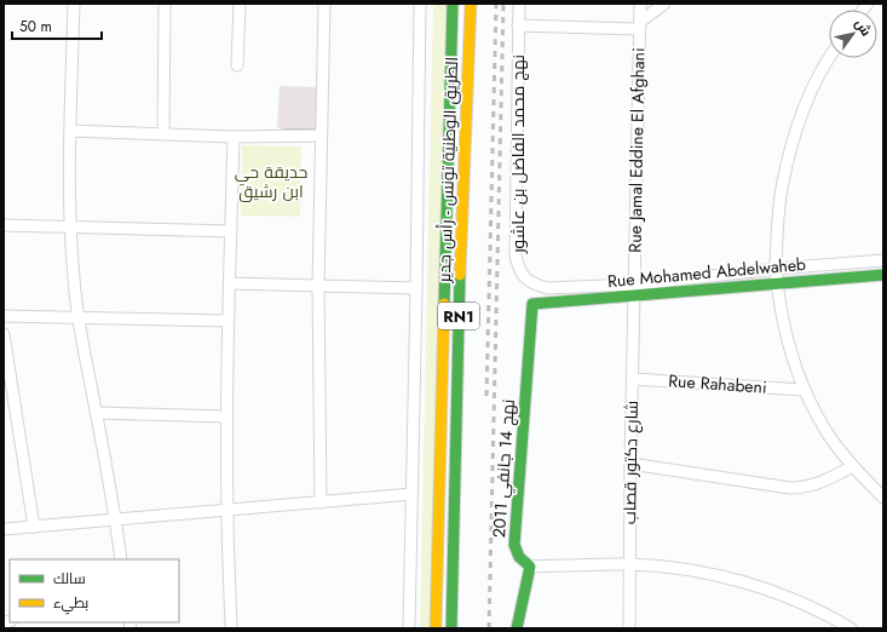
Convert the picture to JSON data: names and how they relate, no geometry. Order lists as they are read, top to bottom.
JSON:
{
  "streets": {
    "main road": [
      "الطريق الوطنية تونس - رأس جدير",
      "Rue Mohamed Abdelwaheb",
      "RN1",
      "نهج 14 جانفي 2011"
    ],
    "street": [
      "Rue Jamal Eddine El Afghani",
      "نهج محمد الفاضل بن عاشور",
      "Rue Rahabeni",
      "شارع دكتور قصاب"
    ]
  },
  "crossings": [
    ["Rue Jamal Eddine El Afghani", "نهج محمد الفاضل بن عاشور"],
    ["Rue Jamal Eddine El Afghani", "Rue Mohamed Abdelwaheb"],
    ["Rue Jamal Eddine El Afghani", "شارع دكتور قصاب"],
    ["Rue Mohamed Abdelwaheb", "شارع دكتور قصاب"],
    ["Rue Mohamed Abdelwaheb", "نهج 14 جانفي 2011"],
    ["Rue Rahabeni", "شارع دكتور قصاب"]
  ],
  "parks": ["حديقة حي ابن رشيق"],
  "legend": ["سالك", "بطيء"],
  "scale_bar": "50 m",
  "north": "top right"
}
